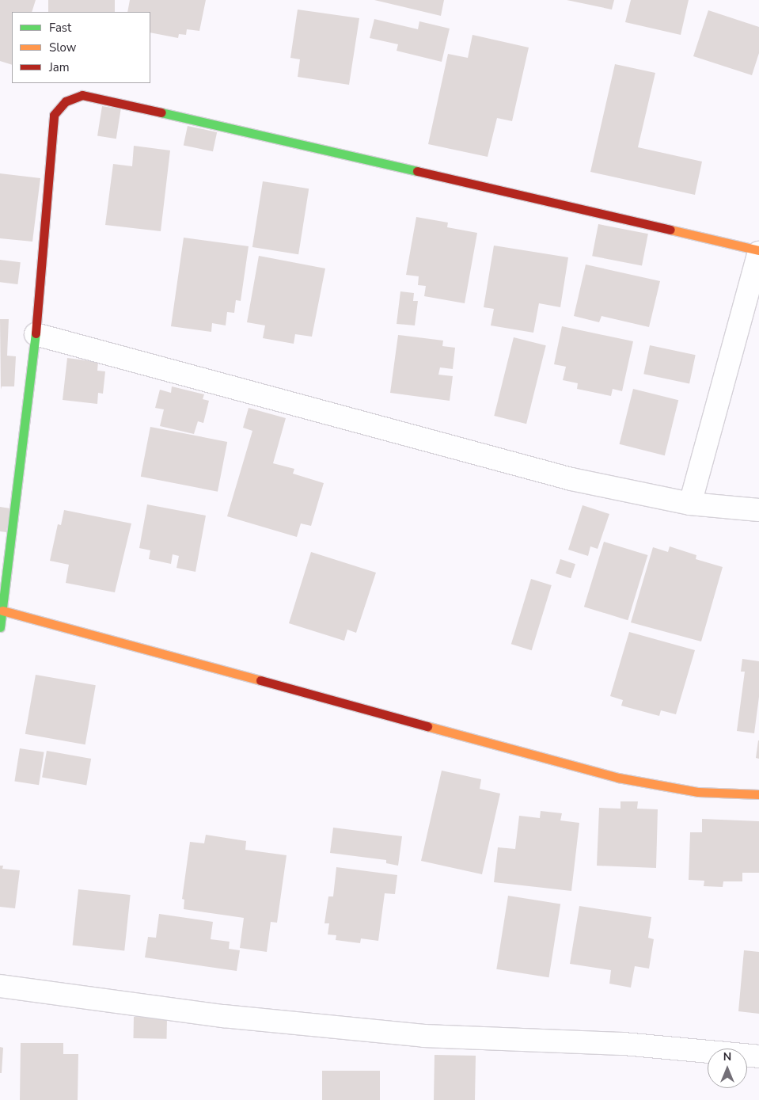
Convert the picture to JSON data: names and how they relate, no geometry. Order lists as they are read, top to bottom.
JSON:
{
  "legend": ["Fast", "Slow", "Jam"],
  "north": "top"
}
